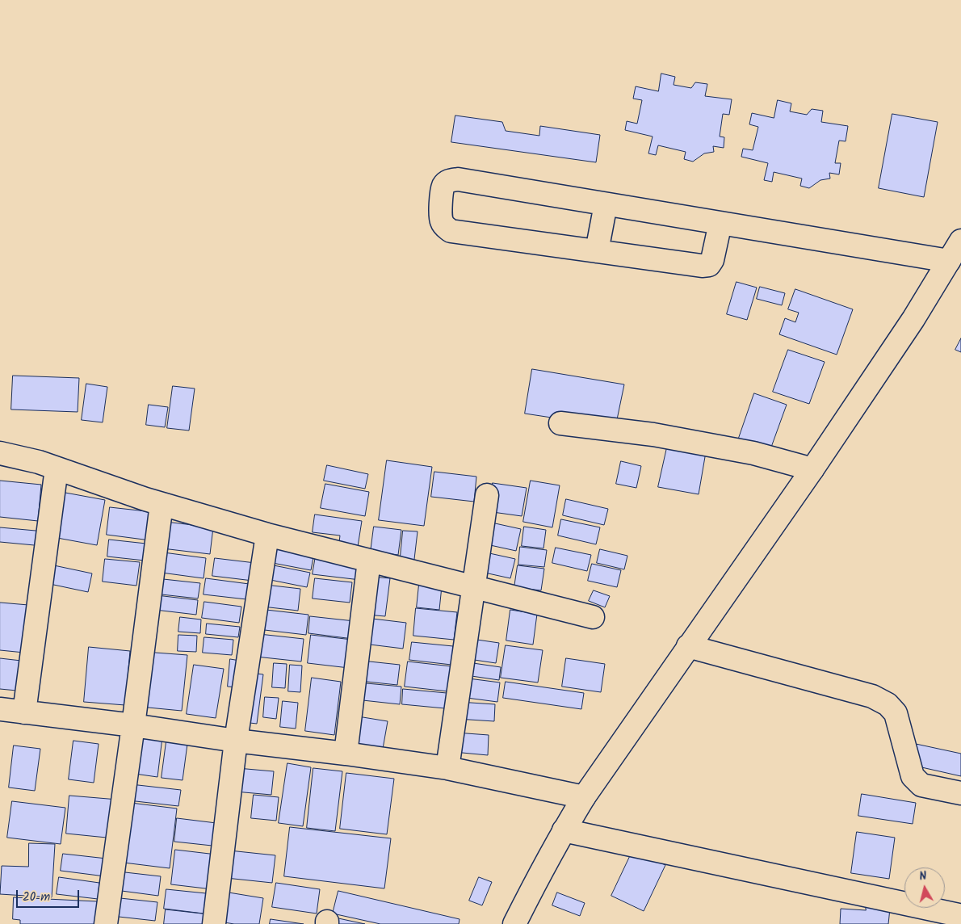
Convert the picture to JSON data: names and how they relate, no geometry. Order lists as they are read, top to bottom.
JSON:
{
  "scale_bar": "20 m",
  "north": "top"
}
